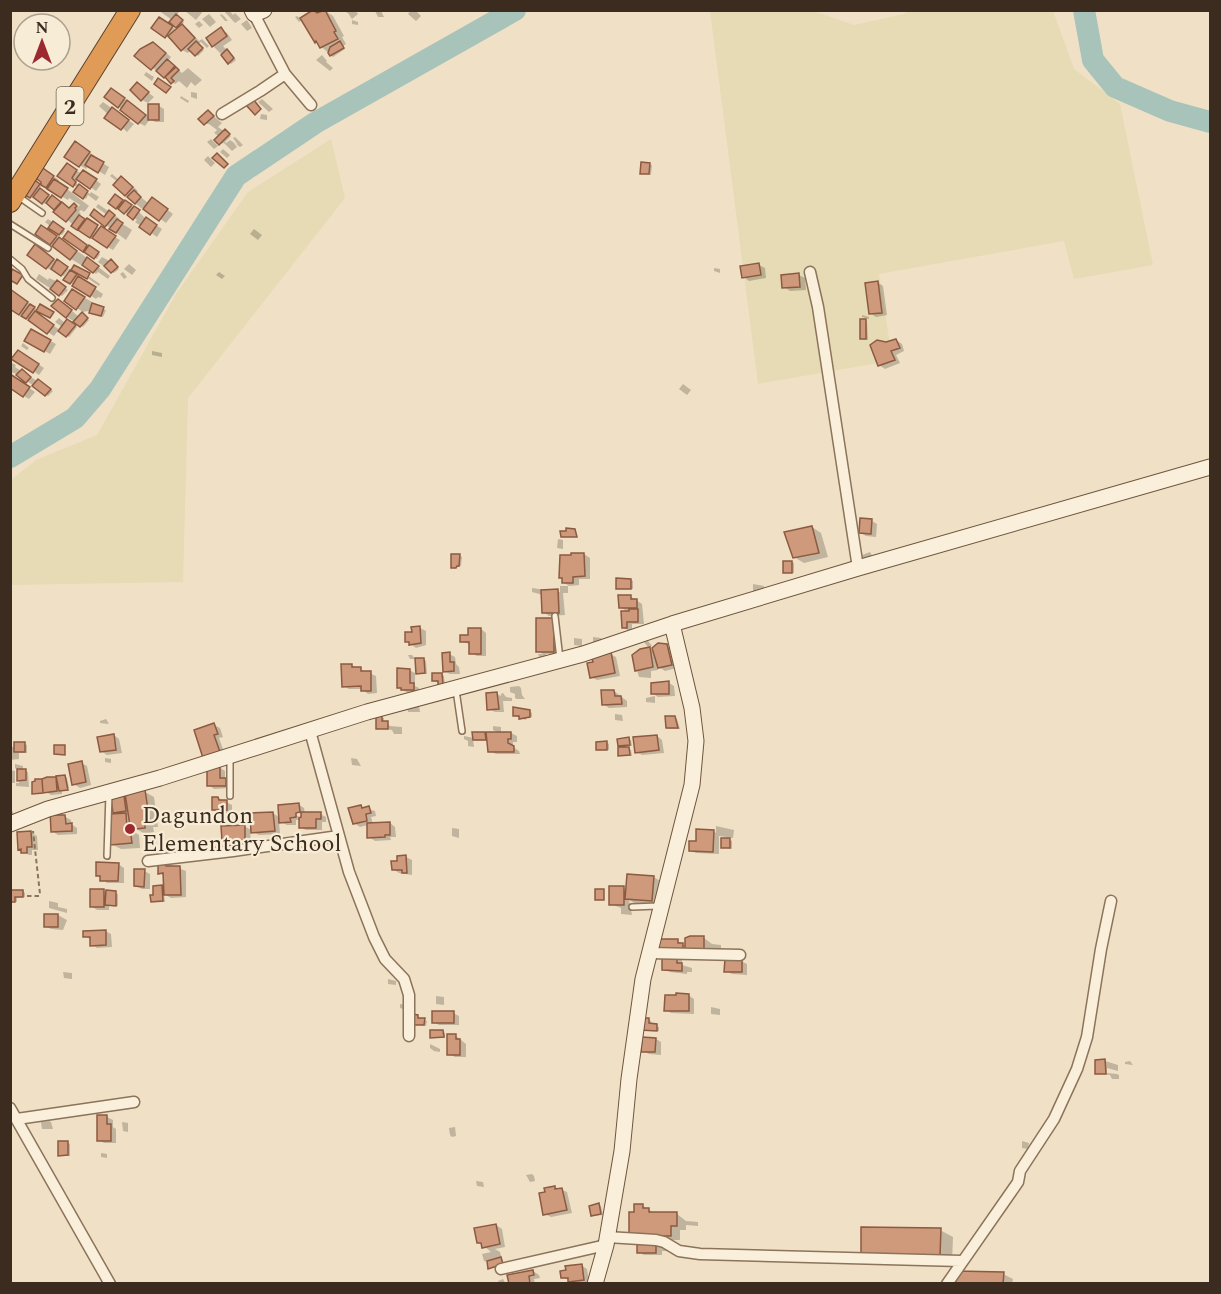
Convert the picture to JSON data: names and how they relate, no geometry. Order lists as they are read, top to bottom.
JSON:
{
  "streets": {
    "highway": ["2"]
  },
  "places": ["Dagundon Elementary School"],
  "north": "top"
}
